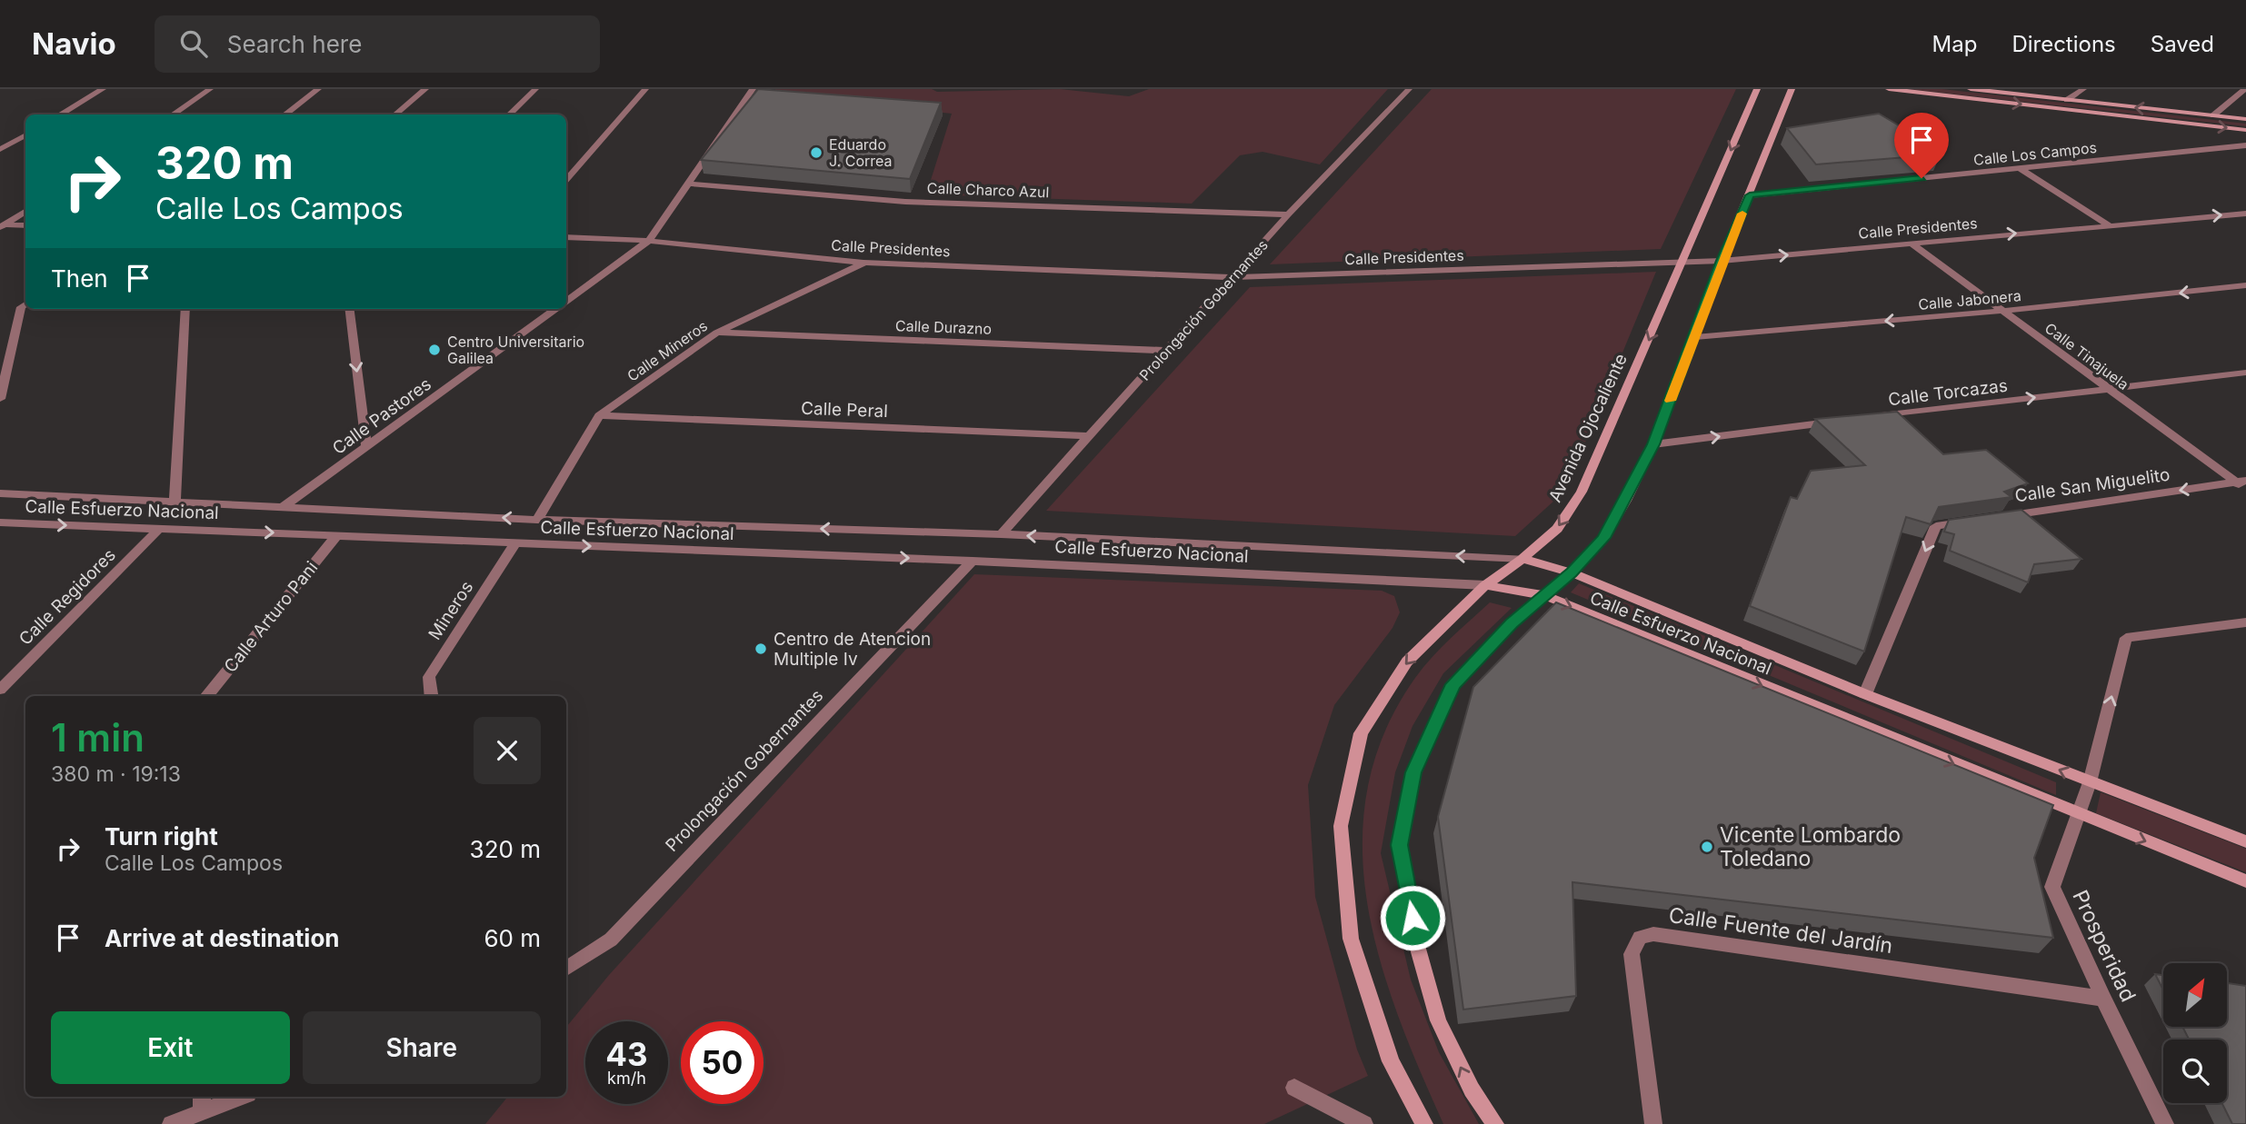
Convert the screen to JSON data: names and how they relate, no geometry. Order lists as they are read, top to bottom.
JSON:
{
  "streets": {
    "main road": ["Avenida Ojocaliente", "Calle Esfuerzo Nacional"],
    "street": [
      "Calle Los Campos",
      "Calle Charco Azul",
      "Calle Presidentes",
      "Calle Jabonera",
      "Prolongación Gobernantes",
      "Calle Durazno",
      "Calle Mineros",
      "Calle Tinajuela",
      "Calle Torcazas",
      "Calle Peral",
      "Calle Pastores",
      "Calle San Miguelito",
      "Calle Regidores",
      "Mineros",
      "Calle Arturo Pani",
      "Calle Fuente del Jardín",
      "Prosperidad"
    ]
  },
  "crossings": [
    ["Calle Charco Azul", "Prolongación Gobernantes"],
    ["Calle Charco Azul", "Calle Pastores"],
    ["Calle Presidentes", "Prolongación Gobernantes"],
    ["Calle Presidentes", "Calle Mineros"],
    ["Calle Presidentes", "Calle Tinajuela"],
    ["Calle Presidentes", "Calle Pastores"],
    ["Calle Presidentes", "Avenida Ojocaliente"],
    ["Calle Jabonera", "Calle Tinajuela"],
    ["Prolongación Gobernantes", "Calle Durazno"],
    ["Prolongación Gobernantes", "Calle Peral"],
    ["Prolongación Gobernantes", "Calle Esfuerzo Nacional"],
    ["Calle Durazno", "Calle Mineros"],
    ["Calle Mineros", "Calle Peral"],
    ["Calle Mineros", "Calle Esfuerzo Nacional"],
    ["Calle Tinajuela", "Calle Torcazas"],
    ["Calle Tinajuela", "Calle San Miguelito"],
    ["Calle Pastores", "Calle Esfuerzo Nacional"],
    ["Avenida Ojocaliente", "Calle Esfuerzo Nacional"],
    ["Calle Esfuerzo Nacional", "Calle Regidores"],
    ["Calle Esfuerzo Nacional", "Mineros"],
    ["Calle Esfuerzo Nacional", "Calle Arturo Pani"],
    ["Calle Esfuerzo Nacional", "Prosperidad"],
    ["Calle Fuente del Jardín", "Prosperidad"]
  ],
  "one_way": ["Calle Jabonera", "Calle Torcazas", "Calle San Miguelito"],
  "places": [
    "Eduardo J. Correa",
    "Centro Universitario Galilea",
    "Centro de Atencion Multiple Iv",
    "Vicente Lombardo Toledano"
  ],
  "north": "top right",
  "page": {
    "header": "Navio",
    "search": "Search here",
    "nav": ["Map", "Directions", "Saved"],
    "turn": ["320 m", "Calle Los Campos"],
    "then": "Then",
    "heading": ["1 min", "380 m · 19:13"],
    "list": [
      {
        "name": "Turn right",
        "note": "Calle Los Campos",
        "value": "320 m"
      },
      {
        "name": "Arrive at destination",
        "value": "60 m"
      }
    ],
    "buttons": ["Exit", "Share"],
    "speed": "43 km/h",
    "limit": "50"
  }
}
